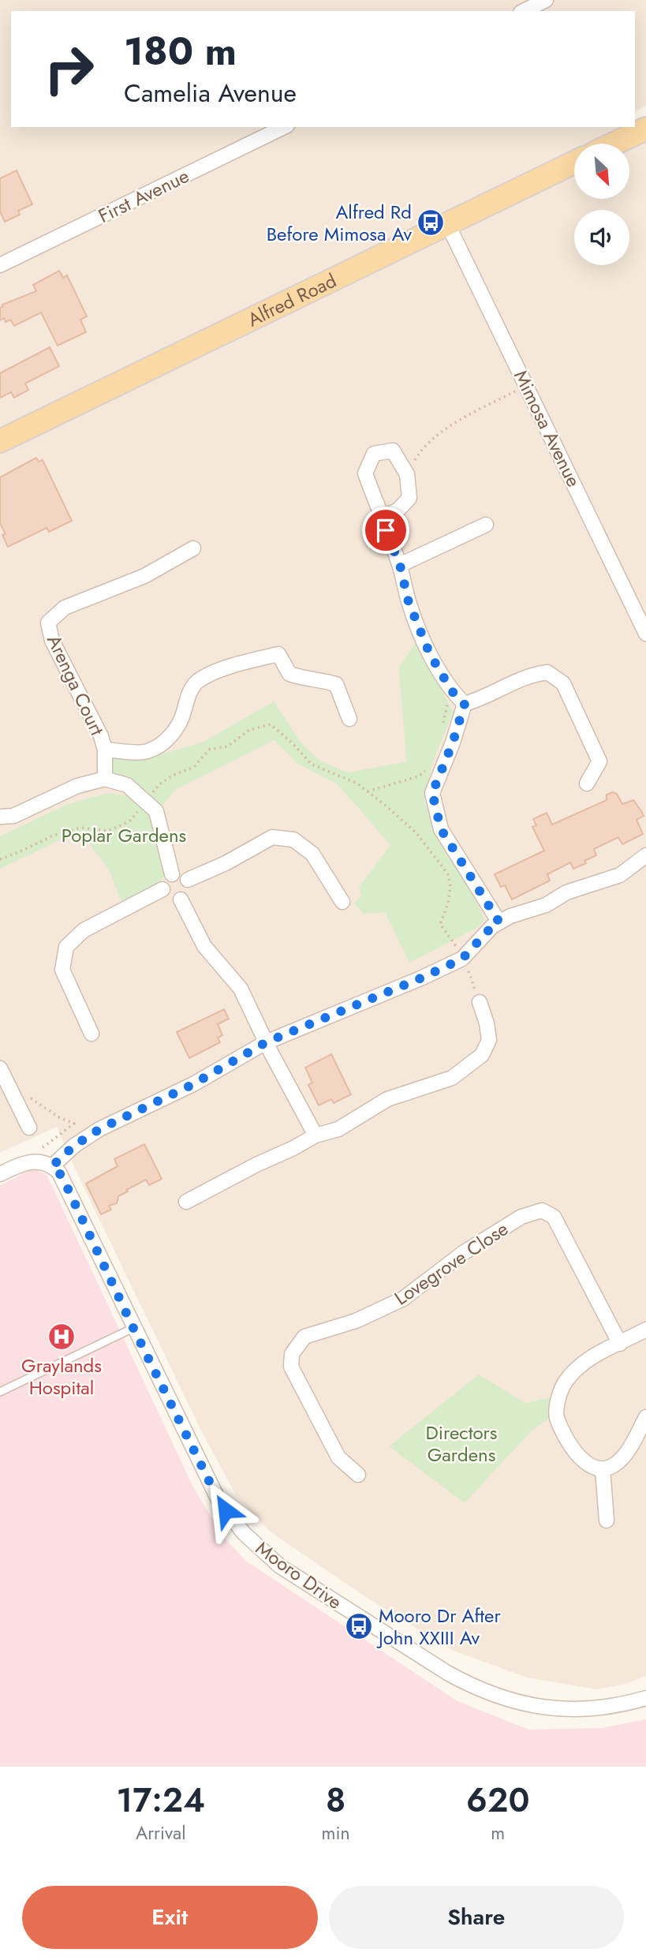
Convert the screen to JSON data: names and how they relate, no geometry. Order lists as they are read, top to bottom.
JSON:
{
  "streets": {
    "main road": ["Alfred Road"],
    "street": [
      "First Avenue",
      "Mimosa Avenue",
      "Arenga Court",
      "Lovegrove Close",
      "Mooro Drive"
    ]
  },
  "crossings": [
    ["Alfred Road", "Mimosa Avenue"]
  ],
  "parks": ["Poplar Gardens", "Directors Gardens"],
  "places": {
    "bus stop": ["Alfred Rd Before Mimosa Av", "Mooro Dr After John XXIII Av"],
    "hospital": ["Graylands Hospital"]
  },
  "north": "bottom right",
  "page": {
    "turn": ["180 m", "Camelia Avenue"],
    "eta": [
      "17:24",
      "Arrival",
      "8",
      "min",
      "620",
      "m"
    ],
    "buttons": ["Exit", "Share"]
  }
}
